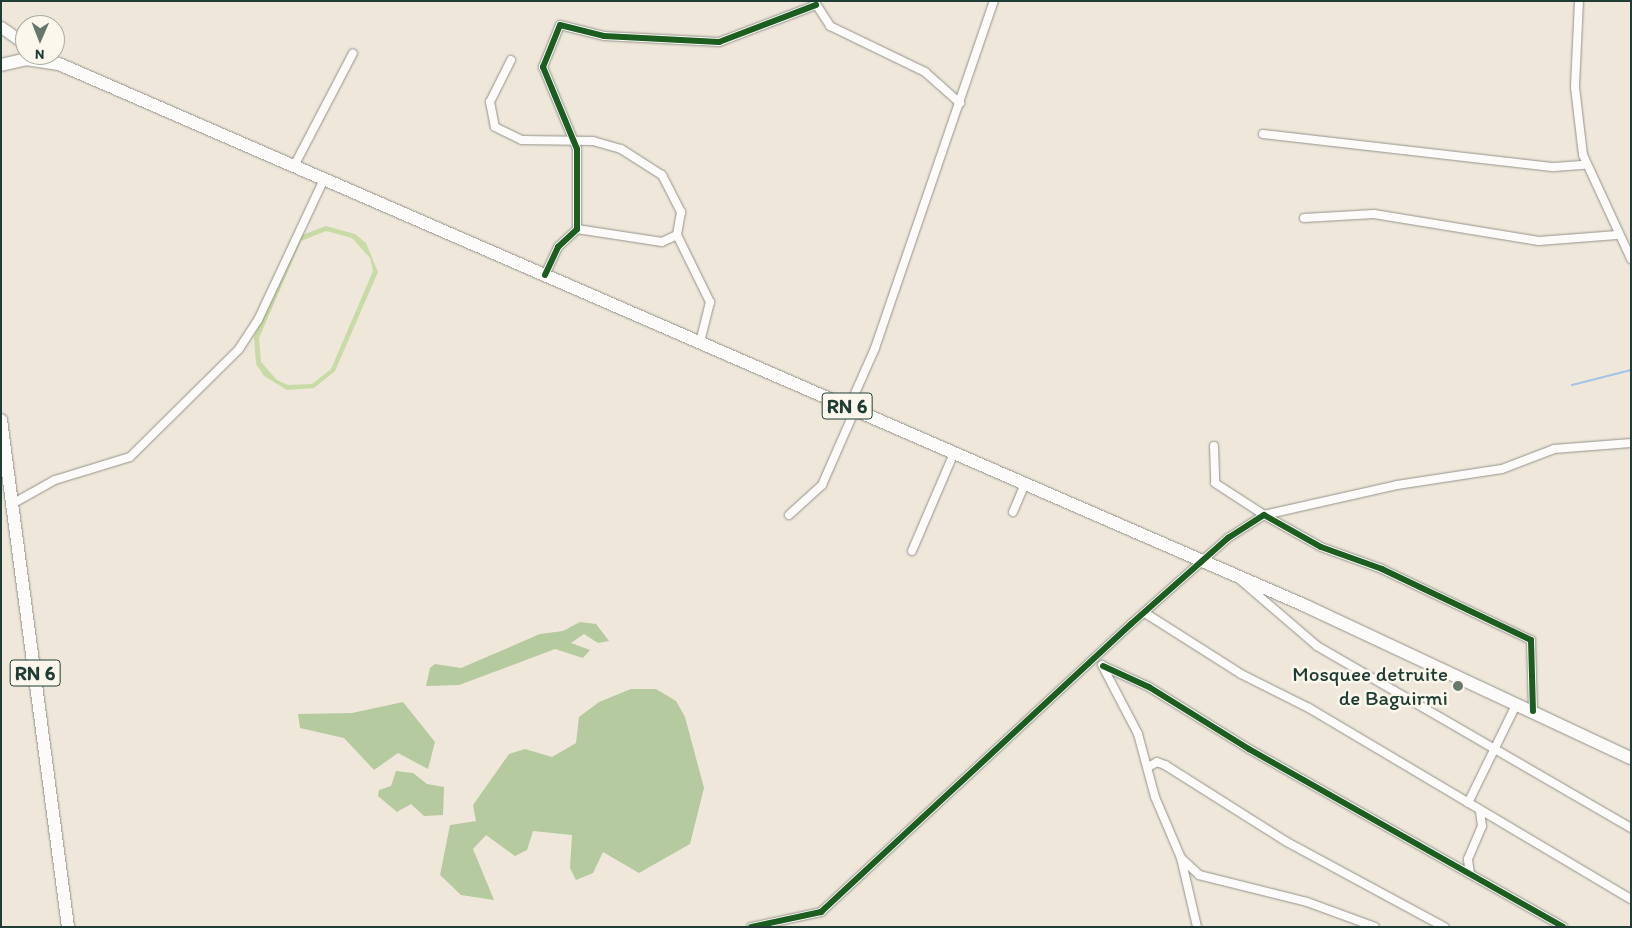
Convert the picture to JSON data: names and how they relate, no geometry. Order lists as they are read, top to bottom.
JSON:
{
  "streets": {
    "main road": ["RN 6"]
  },
  "places": ["Mosquee detruite de Baguirmi"],
  "north": "bottom"
}
